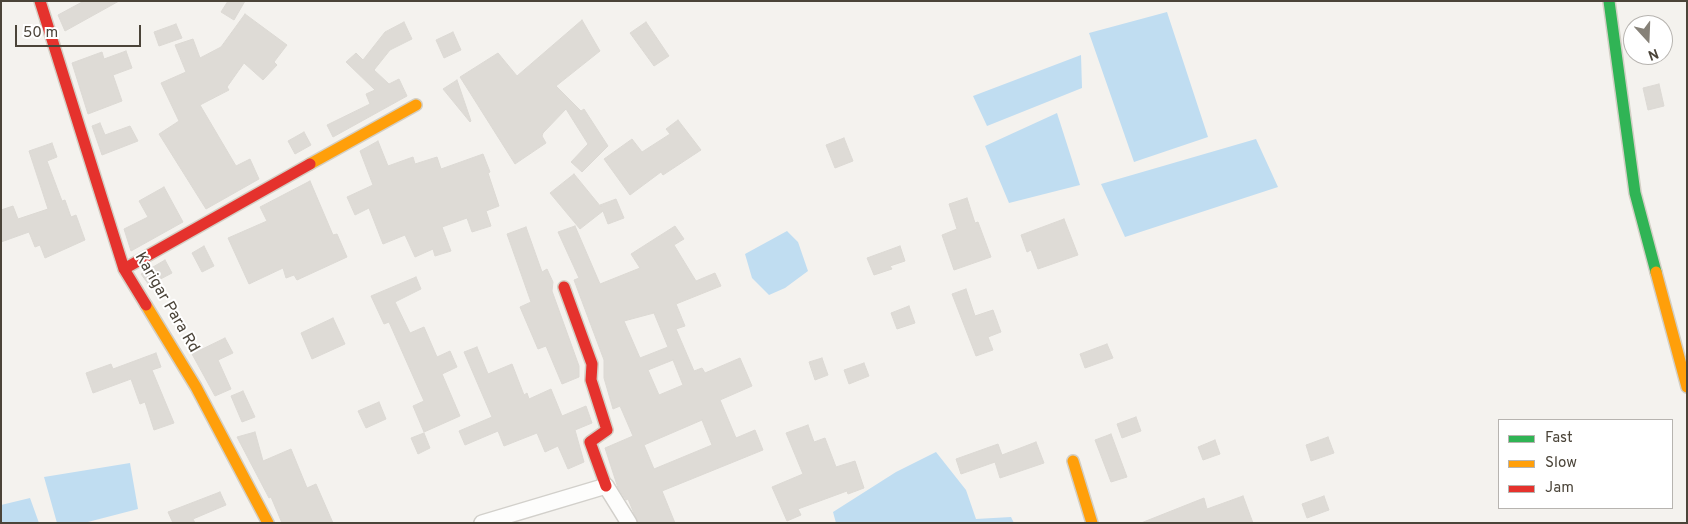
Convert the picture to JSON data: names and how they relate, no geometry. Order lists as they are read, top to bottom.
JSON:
{
  "streets": {
    "street": ["Karigar Para Rd"]
  },
  "legend": ["Fast", "Slow", "Jam"],
  "scale_bar": "50 m",
  "north": "bottom"
}
